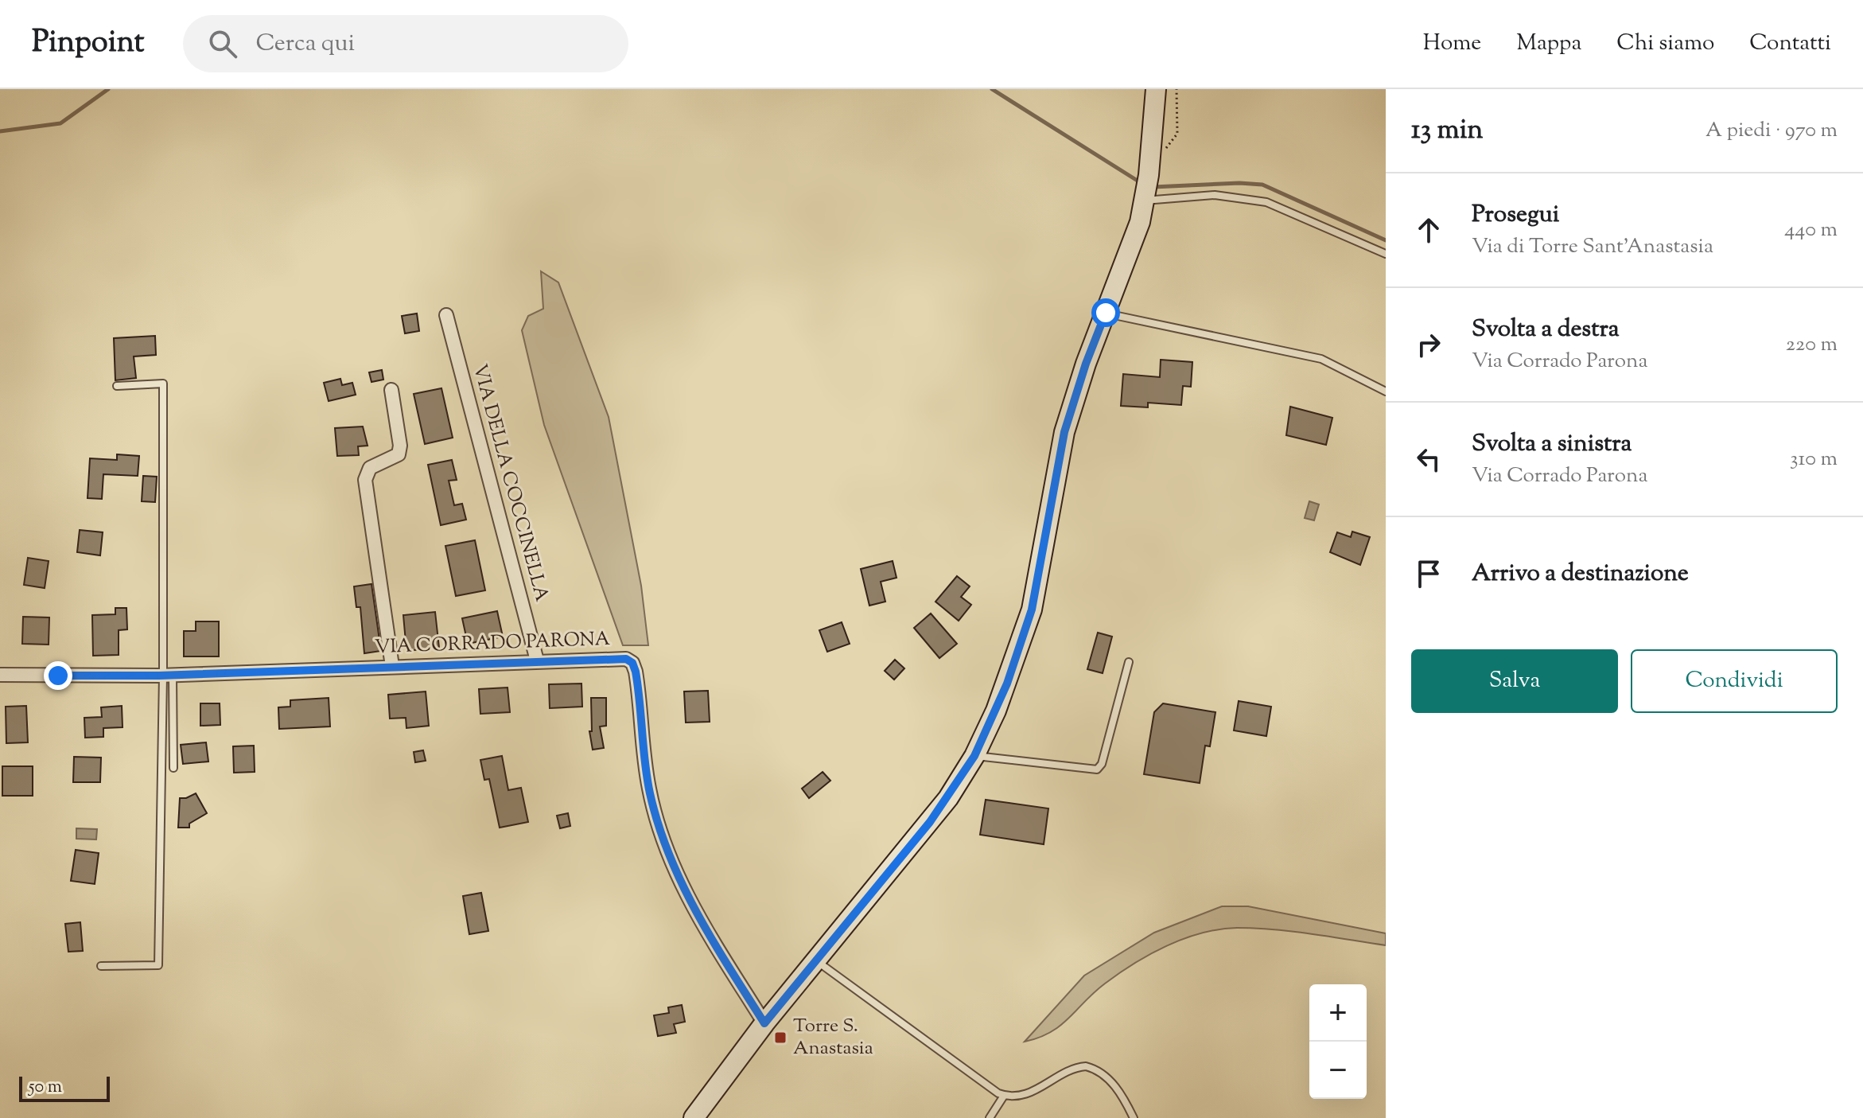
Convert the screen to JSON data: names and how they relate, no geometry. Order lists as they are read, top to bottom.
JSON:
{
  "streets": {
    "street": ["VIA DELLA COCCINELLA", "VIA CORRADO PARONA"]
  },
  "crossings": [
    ["VIA DELLA COCCINELLA", "VIA CORRADO PARONA"]
  ],
  "places": {
    "transit": ["Torre S. Anastasia"]
  },
  "scale_bar": "50 m",
  "page": {
    "header": "Pinpoint",
    "search": "Cerca qui",
    "nav": [
      "Home",
      "Mappa",
      "Chi siamo",
      "Contatti"
    ],
    "heading": ["13 min", "A piedi · 970 m"],
    "list": [
      ["Prosegui", "Via di Torre Sant'Anastasia", "440 m"],
      ["Svolta a destra", "Via Corrado Parona", "220 m"],
      ["Svolta a sinistra", "Via Corrado Parona", "310 m"],
      "Arrivo a destinazione"
    ],
    "buttons": ["Salva", "Condividi"],
    "map_buttons": ["+", "−"],
    "scale": "50 m"
  }
}
